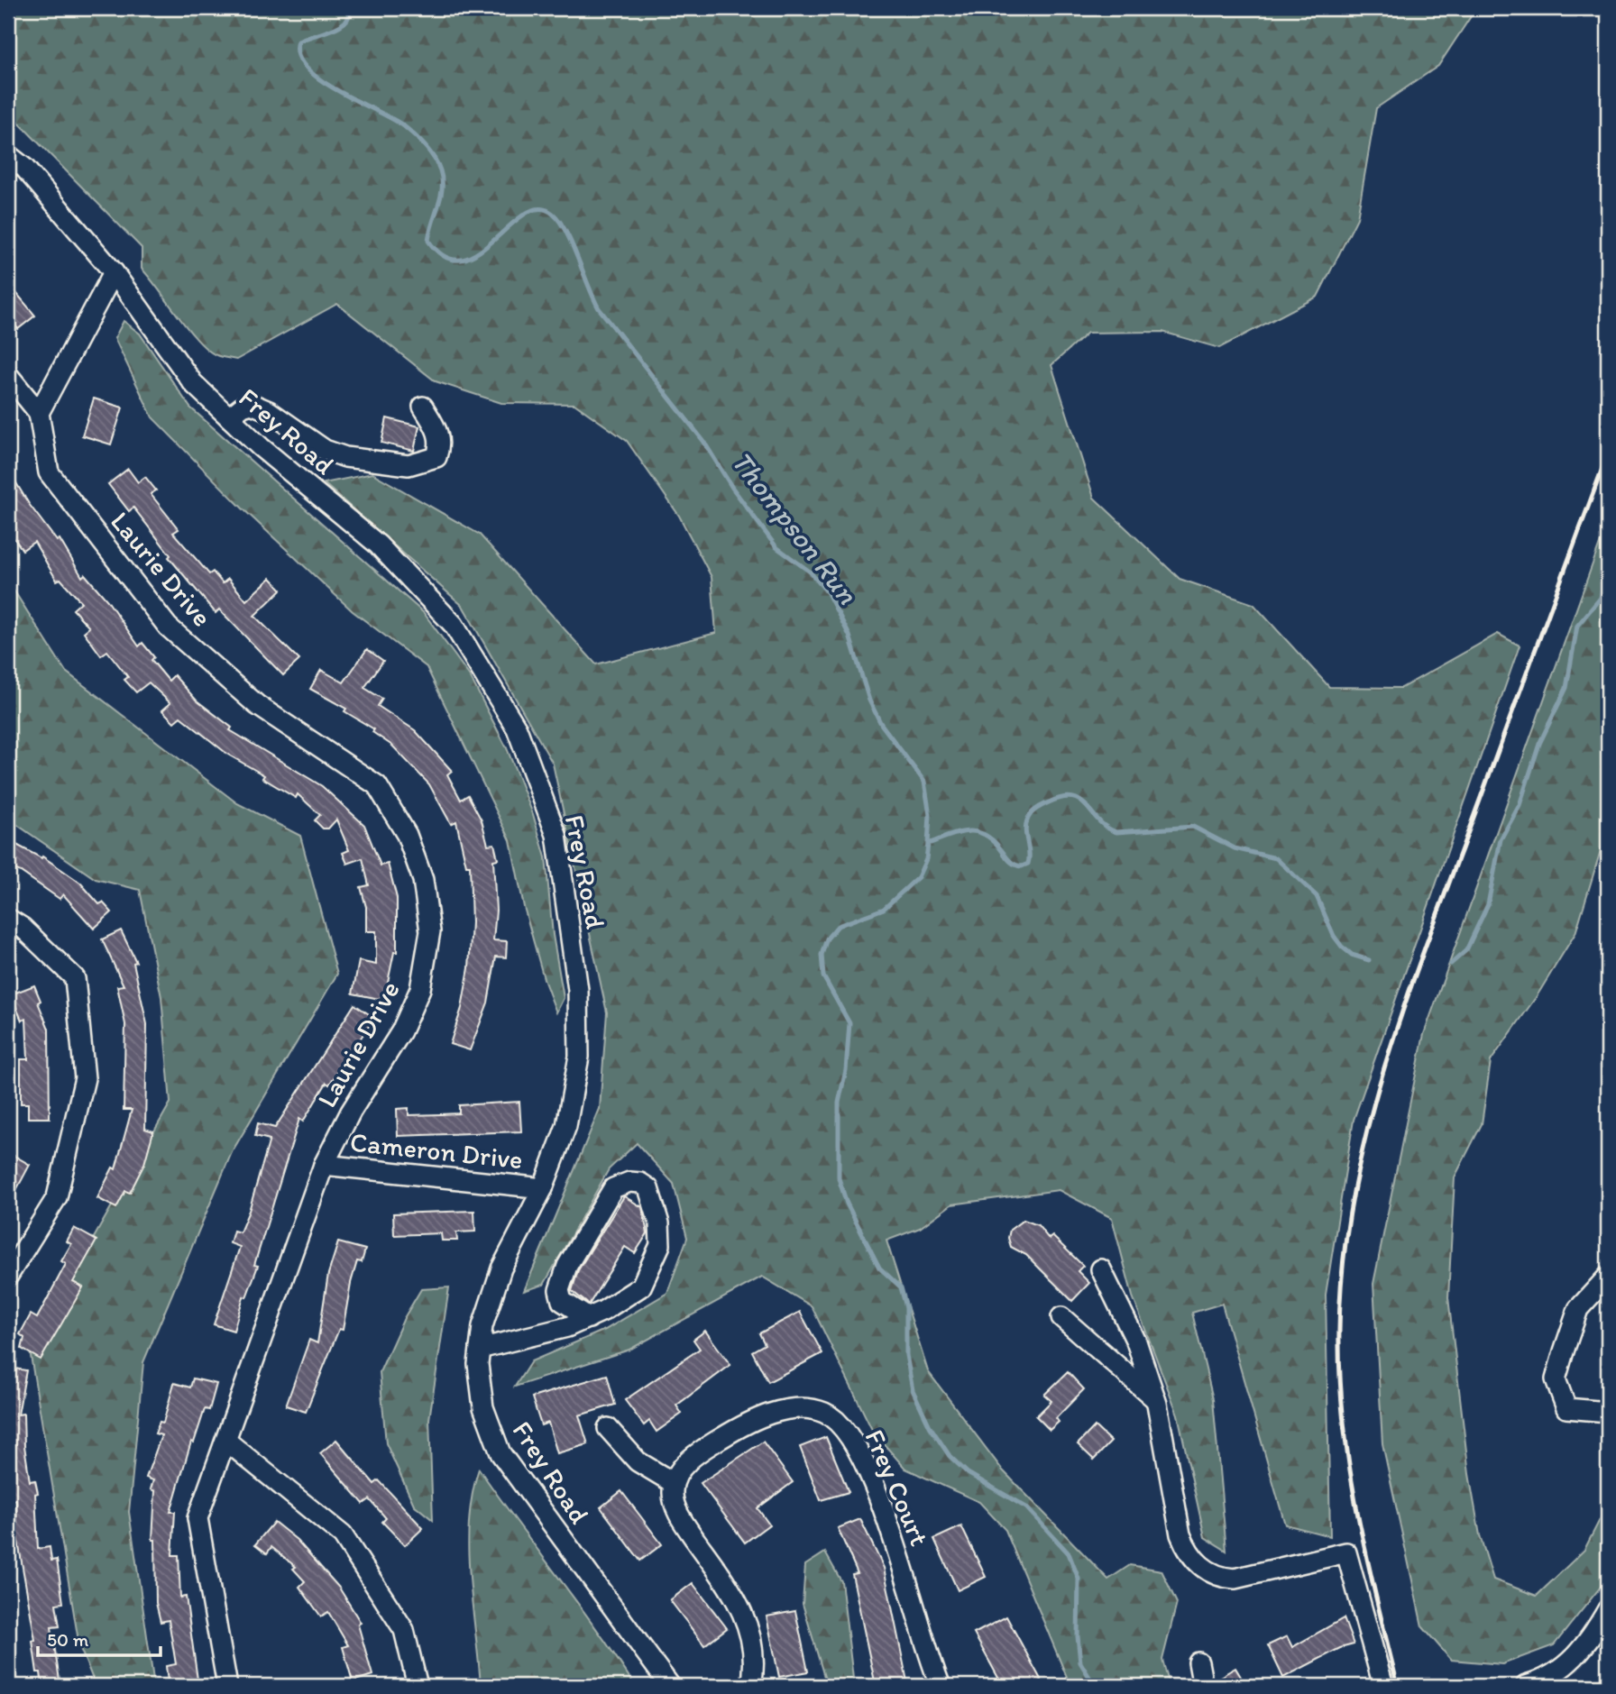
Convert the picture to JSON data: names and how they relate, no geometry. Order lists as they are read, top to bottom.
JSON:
{
  "streets": {
    "street": [
      "Frey Road",
      "Laurie Drive",
      "Cameron Drive",
      "Frey Court"
    ]
  },
  "crossings": [
    ["Frey Road", "Cameron Drive"],
    ["Laurie Drive", "Cameron Drive"]
  ],
  "water": ["Thompson Run"],
  "scale_bar": "50 m"
}
